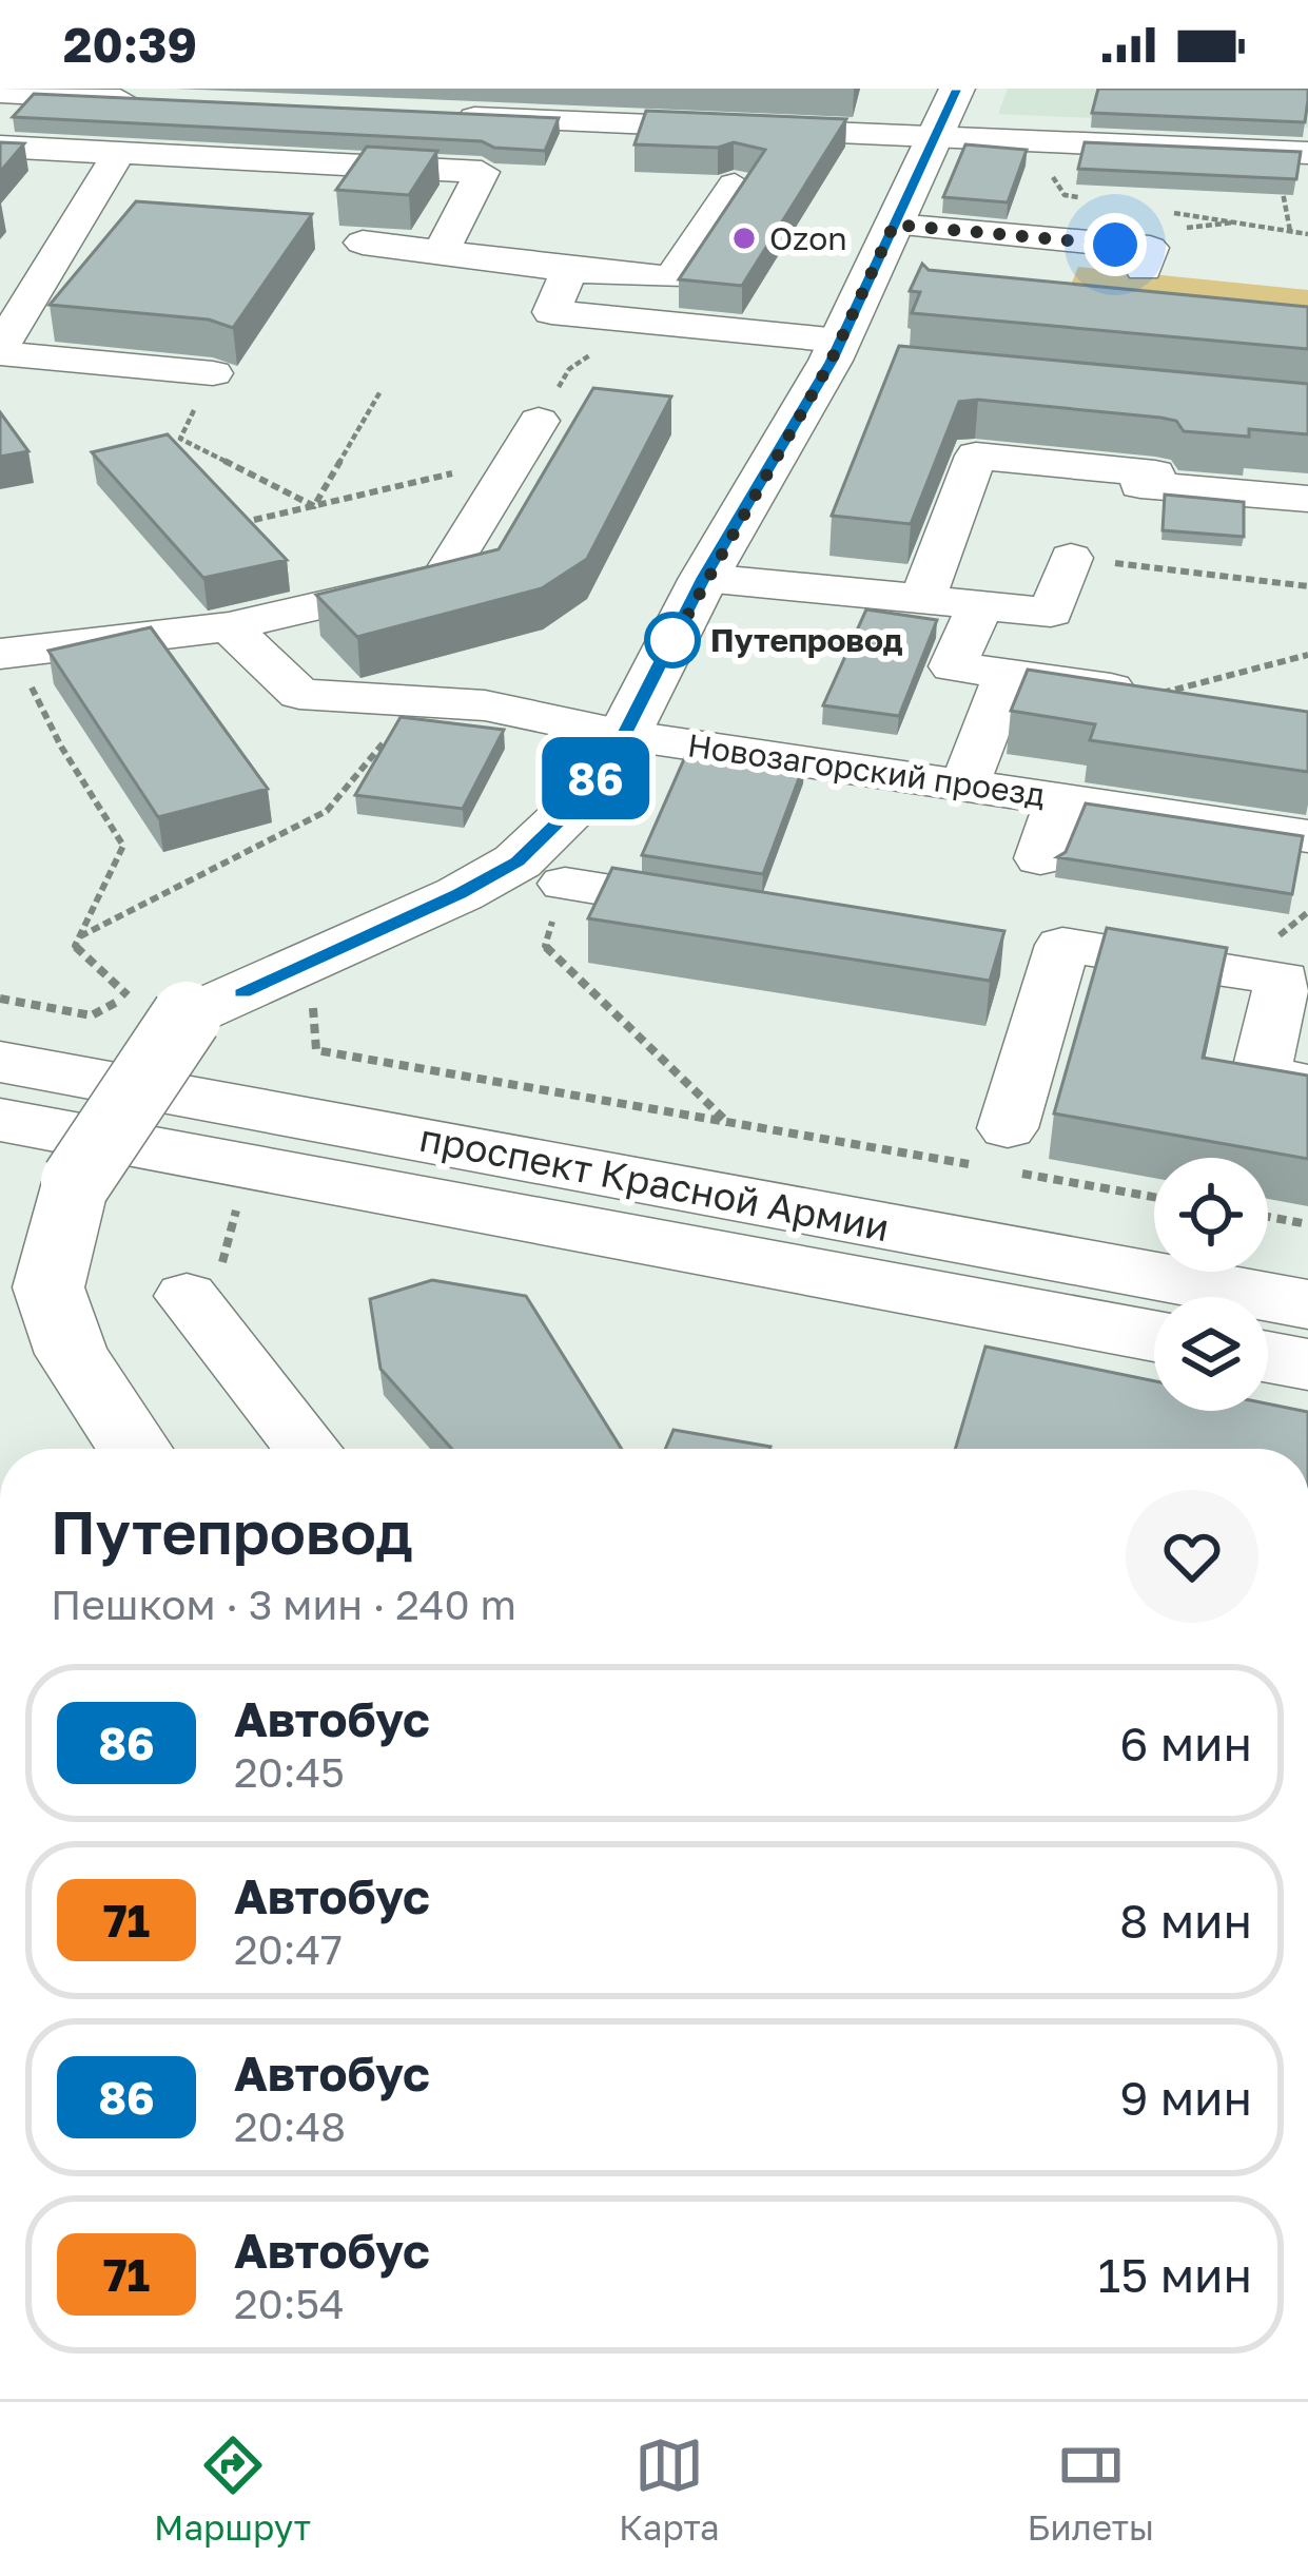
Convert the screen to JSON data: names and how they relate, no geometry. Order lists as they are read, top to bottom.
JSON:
{
  "streets": {
    "main road": ["проспект Красной Армии"],
    "street": ["Новозагорский проезд"]
  },
  "places": ["Ozon", "Путепровод"],
  "lines": ["bus line 86"],
  "page": {
    "status": "20:39",
    "on_map": "86",
    "heading": ["Путепровод", "Пешком · 3 мин · 240 m"],
    "list": [
      {
        "mark": "86",
        "name": "Автобус",
        "note": "20:45",
        "value": "6 мин"
      },
      {
        "mark": "71",
        "name": "Автобус",
        "note": "20:47",
        "value": "8 мин"
      },
      {
        "mark": "86",
        "name": "Автобус",
        "note": "20:48",
        "value": "9 мин"
      },
      {
        "mark": "71",
        "name": "Автобус",
        "note": "20:54",
        "value": "15 мин"
      }
    ],
    "tabs": ["Маршрут", "Карта", "Билеты"]
  }
}
